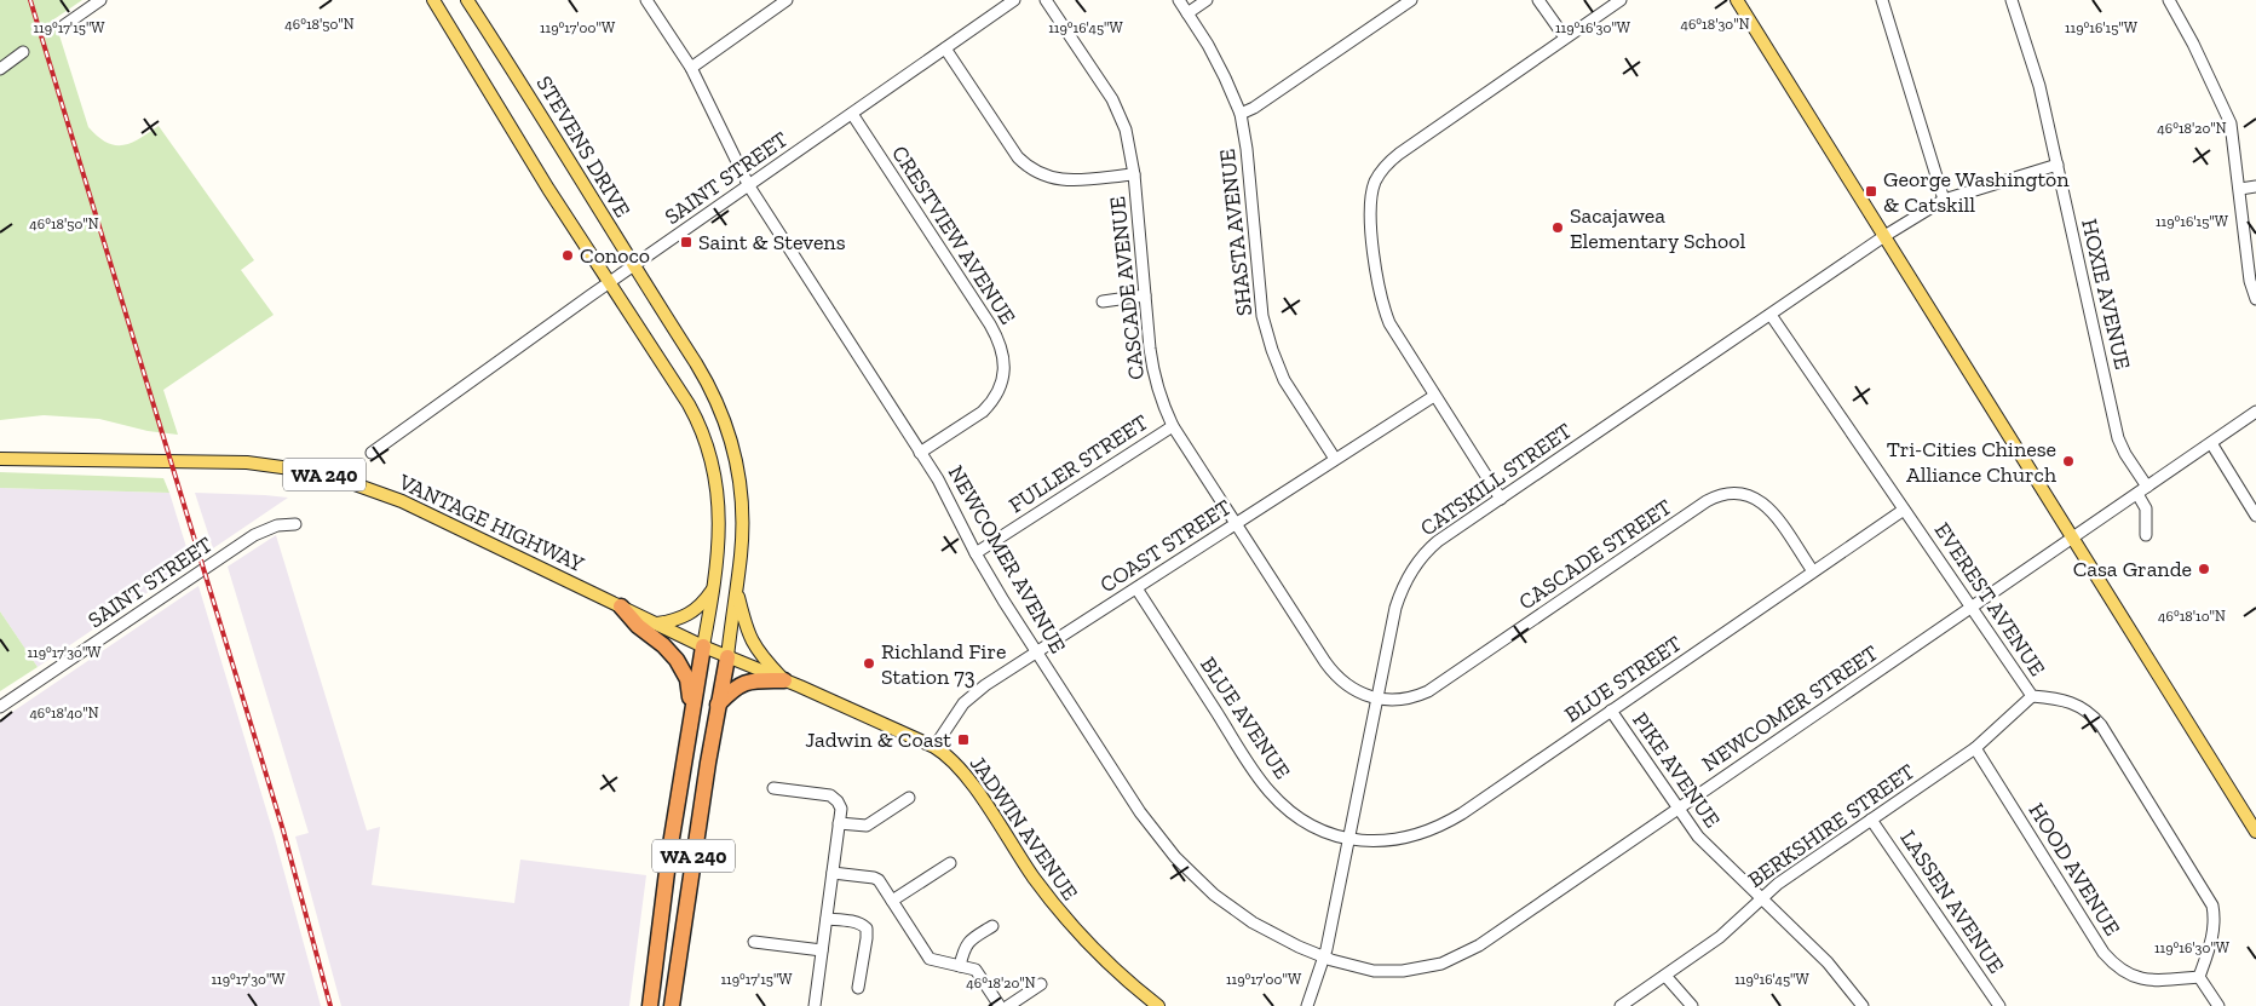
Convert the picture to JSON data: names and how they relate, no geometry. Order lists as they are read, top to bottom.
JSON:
{
  "streets": {
    "highway": ["WA 240"],
    "main road": ["STEVENS DRIVE", "VANTAGE HIGHWAY", "JADWIN AVENUE"],
    "street": [
      "SAINT STREET",
      "SHASTA AVENUE",
      "CRESTVIEW AVENUE",
      "CASCADE AVENUE",
      "HOXIE AVENUE",
      "FULLER STREET",
      "CATSKILL STREET",
      "COAST STREET",
      "CASCADE STREET",
      "NEWCOMER AVENUE",
      "EVEREST AVENUE",
      "BLUE STREET",
      "NEWCOMER STREET",
      "BLUE AVENUE",
      "PIKE AVENUE",
      "BERKSHIRE STREET",
      "HOOD AVENUE",
      "LASSEN AVENUE"
    ]
  },
  "crossings": [
    ["STEVENS DRIVE", "SAINT STREET"],
    ["STEVENS DRIVE", "WA 240"],
    ["STEVENS DRIVE", "JADWIN AVENUE"],
    ["SAINT STREET", "CRESTVIEW AVENUE"],
    ["SAINT STREET", "NEWCOMER AVENUE"],
    ["SHASTA AVENUE", "COAST STREET"],
    ["CRESTVIEW AVENUE", "NEWCOMER AVENUE"],
    ["CASCADE AVENUE", "FULLER STREET"],
    ["CASCADE AVENUE", "CATSKILL STREET"],
    ["CASCADE AVENUE", "COAST STREET"],
    ["CASCADE AVENUE", "CASCADE STREET"],
    ["HOXIE AVENUE", "CATSKILL STREET"],
    ["HOXIE AVENUE", "NEWCOMER STREET"],
    ["FULLER STREET", "NEWCOMER AVENUE"],
    ["WA 240", "VANTAGE HIGHWAY"],
    ["WA 240", "JADWIN AVENUE"],
    ["CATSKILL STREET", "CASCADE STREET"],
    ["CATSKILL STREET", "NEWCOMER AVENUE"],
    ["CATSKILL STREET", "EVEREST AVENUE"],
    ["CATSKILL STREET", "BLUE STREET"],
    ["CATSKILL STREET", "NEWCOMER STREET"],
    ["CATSKILL STREET", "BLUE AVENUE"],
    ["VANTAGE HIGHWAY", "JADWIN AVENUE"],
    ["COAST STREET", "NEWCOMER AVENUE"],
    ["COAST STREET", "BLUE AVENUE"],
    ["COAST STREET", "JADWIN AVENUE"],
    ["CASCADE STREET", "BLUE STREET"],
    ["NEWCOMER AVENUE", "NEWCOMER STREET"],
    ["EVEREST AVENUE", "BLUE STREET"],
    ["EVEREST AVENUE", "NEWCOMER STREET"],
    ["EVEREST AVENUE", "BERKSHIRE STREET"],
    ["EVEREST AVENUE", "HOOD AVENUE"],
    ["BLUE STREET", "BLUE AVENUE"],
    ["BLUE STREET", "PIKE AVENUE"],
    ["NEWCOMER STREET", "PIKE AVENUE"],
    ["PIKE AVENUE", "BERKSHIRE STREET"],
    ["BERKSHIRE STREET", "HOOD AVENUE"],
    ["BERKSHIRE STREET", "LASSEN AVENUE"]
  ],
  "places": {
    "transit": ["George Washington & Catskill", "Saint & Stevens", "Jadwin & Coast"],
    "other": [
      "Sacajawea Elementary School",
      "Conoco",
      "Tri-Cities Chinese Alliance Church",
      "Casa Grande",
      "Richland Fire Station 73"
    ]
  },
  "coordinates": [
    "46°18'50\"N",
    "46°18'30\"N",
    "119°17'15\"W",
    "119°17'00\"W",
    "119°16'45\"W",
    "119°16'30\"W",
    "119°16'15\"W",
    "46°18'20\"N",
    "46°18'10\"N",
    "119°17'30\"W",
    "46°18'40\"N"
  ]
}
